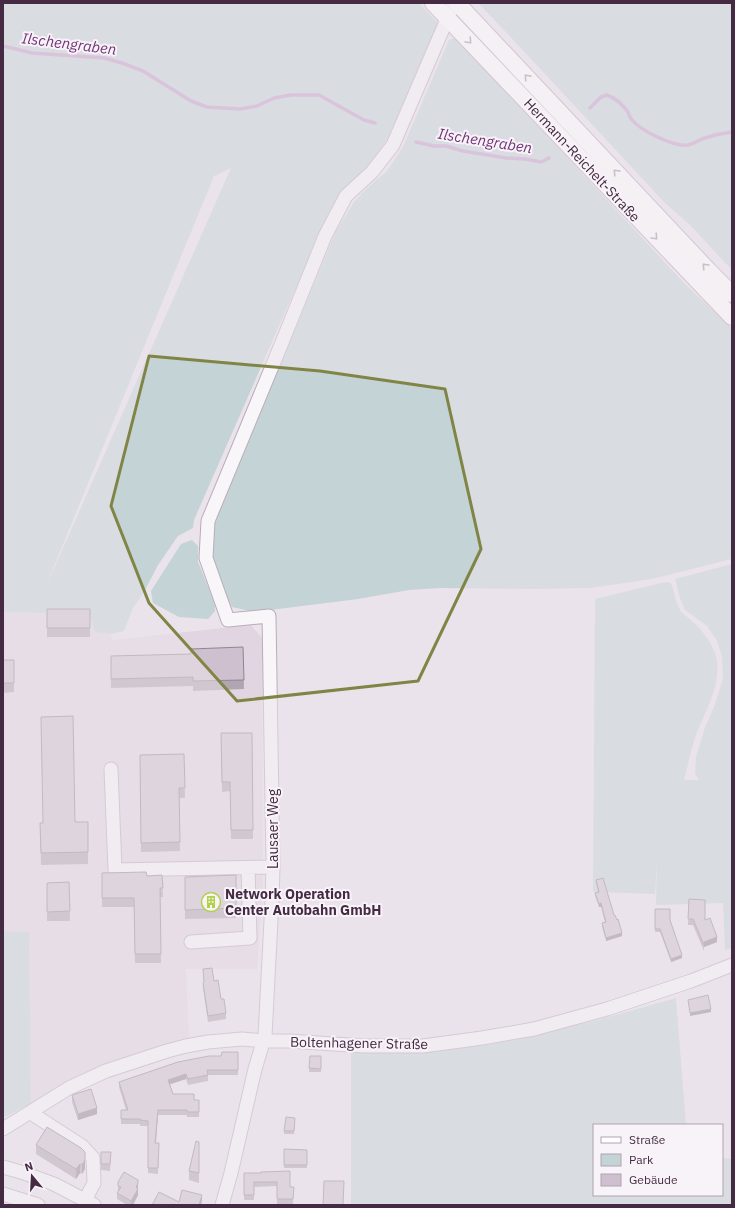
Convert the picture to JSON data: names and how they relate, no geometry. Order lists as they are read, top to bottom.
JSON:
{
  "streets": {
    "main road": ["Hermann-Reichelt-Straße"],
    "street": ["Lausaer Weg", "Boltenhagener Straße"]
  },
  "crossings": [
    ["Hermann-Reichelt-Straße", "Lausaer Weg"],
    ["Lausaer Weg", "Boltenhagener Straße"]
  ],
  "water": ["Ilschengraben"],
  "places": {
    "building": ["Network Operation Center Autobahn GmbH"]
  },
  "legend": ["Straße", "Park", "Gebäude"],
  "north": "top"
}
